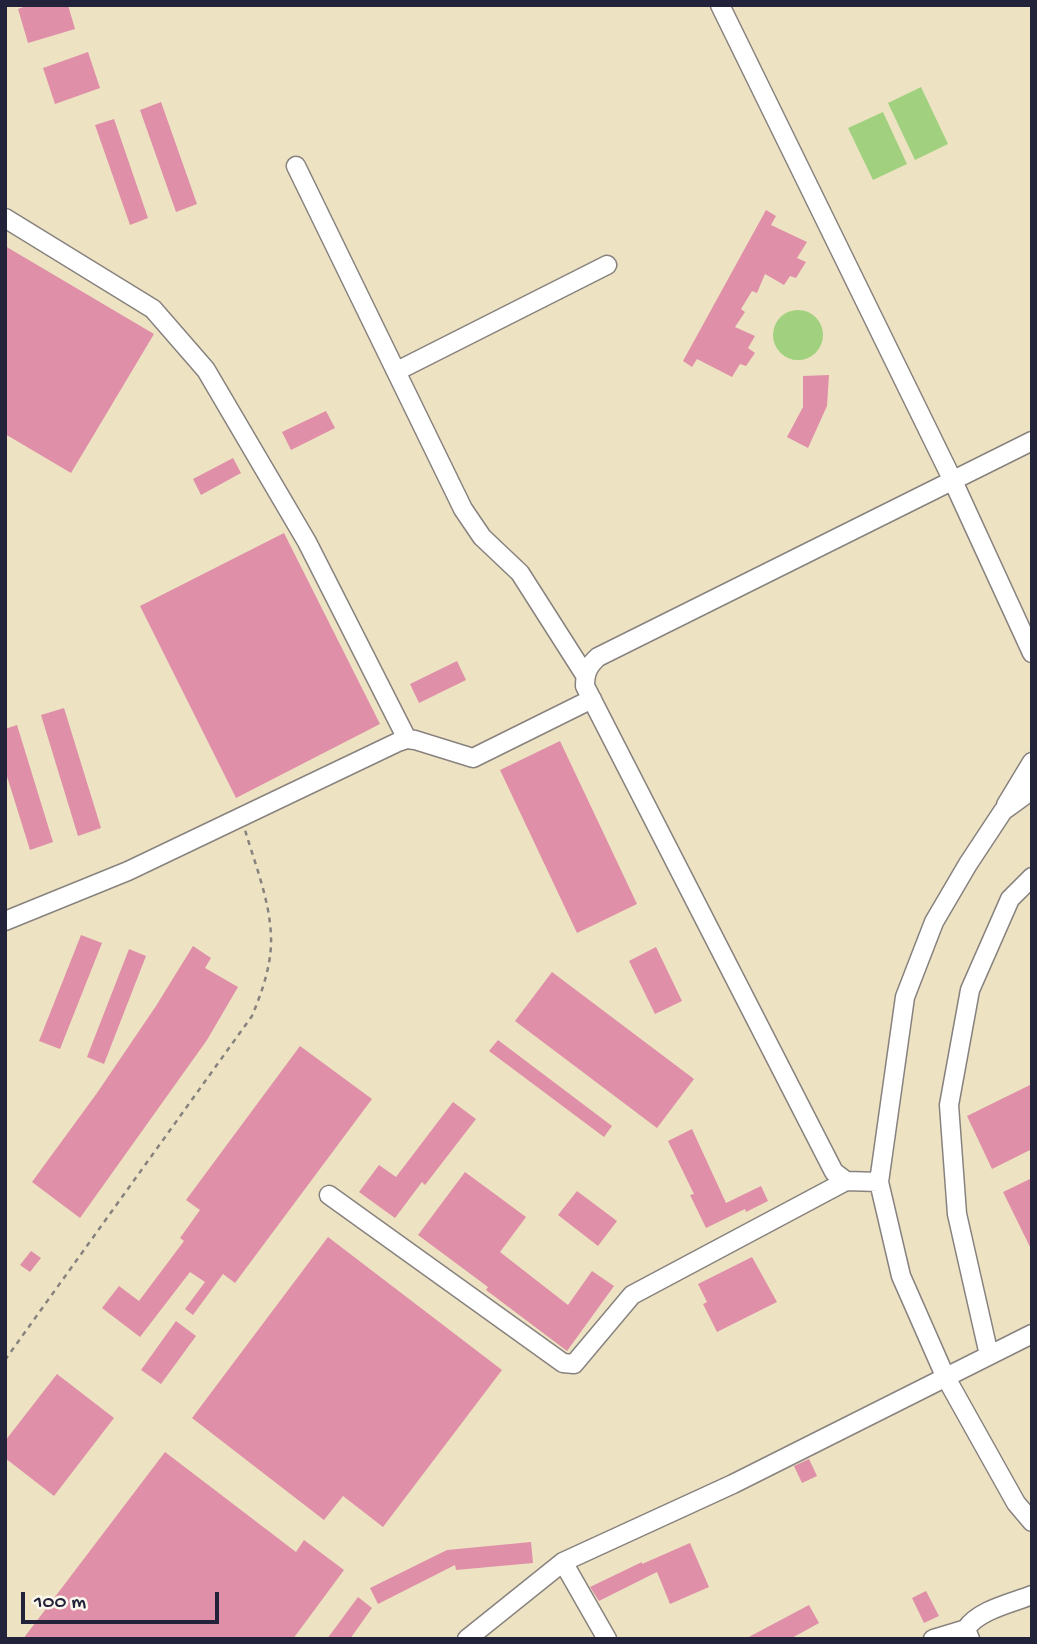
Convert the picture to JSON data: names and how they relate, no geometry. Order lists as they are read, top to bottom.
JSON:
{
  "scale_bar": "100 m"
}
